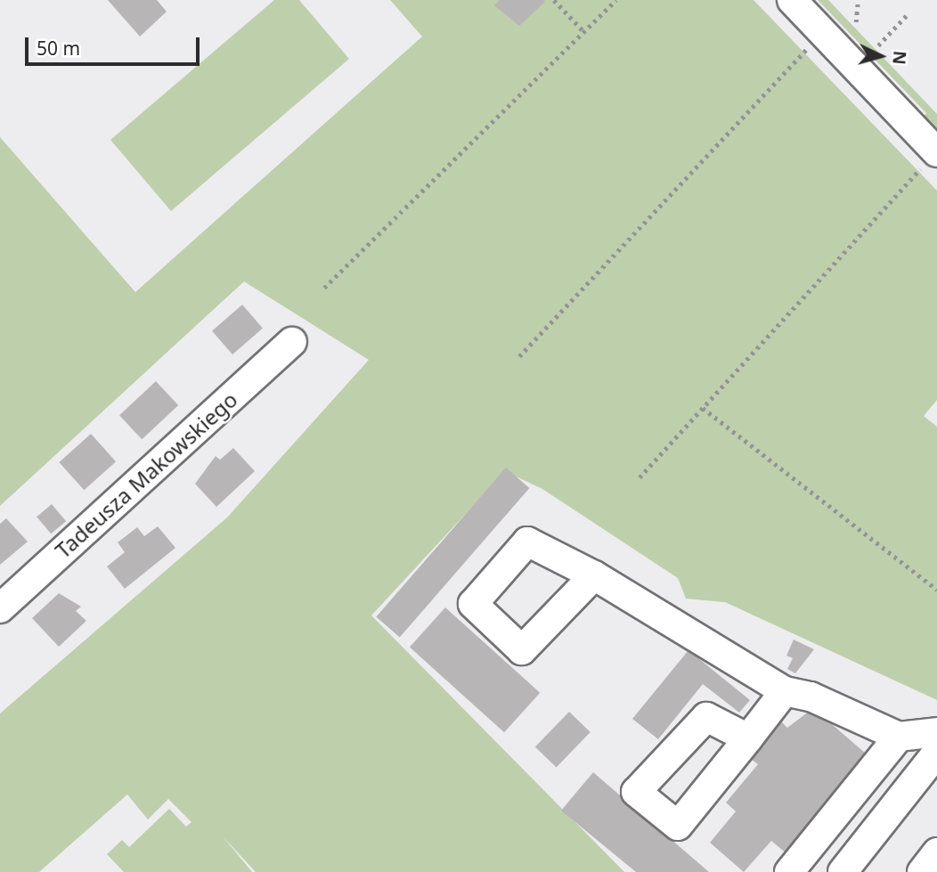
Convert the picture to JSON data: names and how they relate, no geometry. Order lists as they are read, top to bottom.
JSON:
{
  "streets": {
    "street": ["Tadeusza Makowskiego"]
  },
  "scale_bar": "50 m",
  "north": "right"
}
